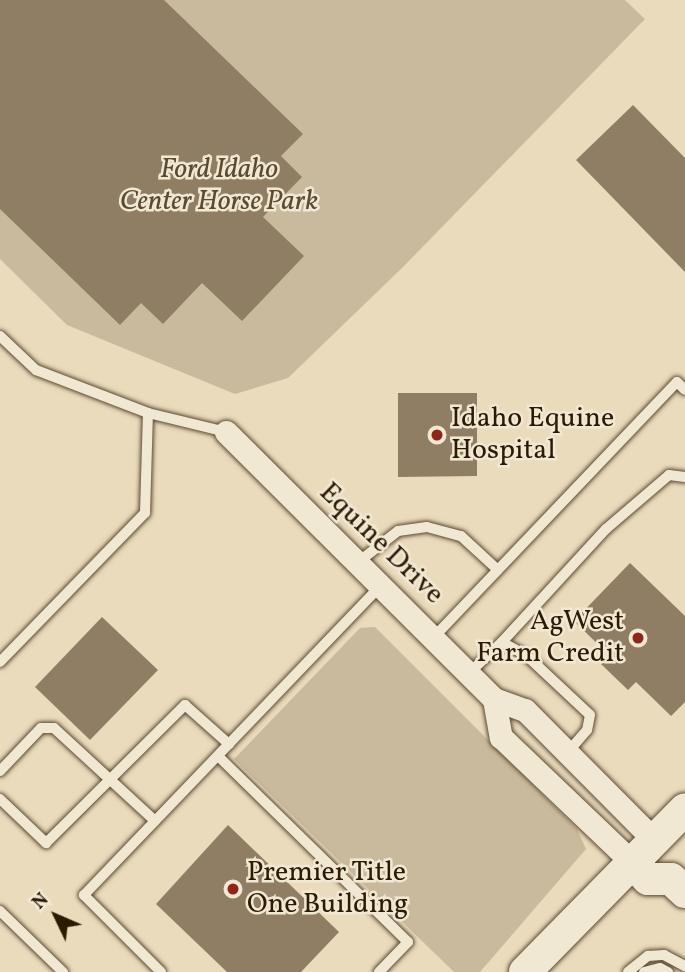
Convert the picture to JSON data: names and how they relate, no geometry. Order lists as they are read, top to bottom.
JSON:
{
  "streets": {
    "street": ["Equine Drive"]
  },
  "parks": ["Ford Idaho Center Horse Park"],
  "places": ["Idaho Equine Hospital", "AgWest Farm Credit", "Premier Title One Building"],
  "north": "top left"
}
